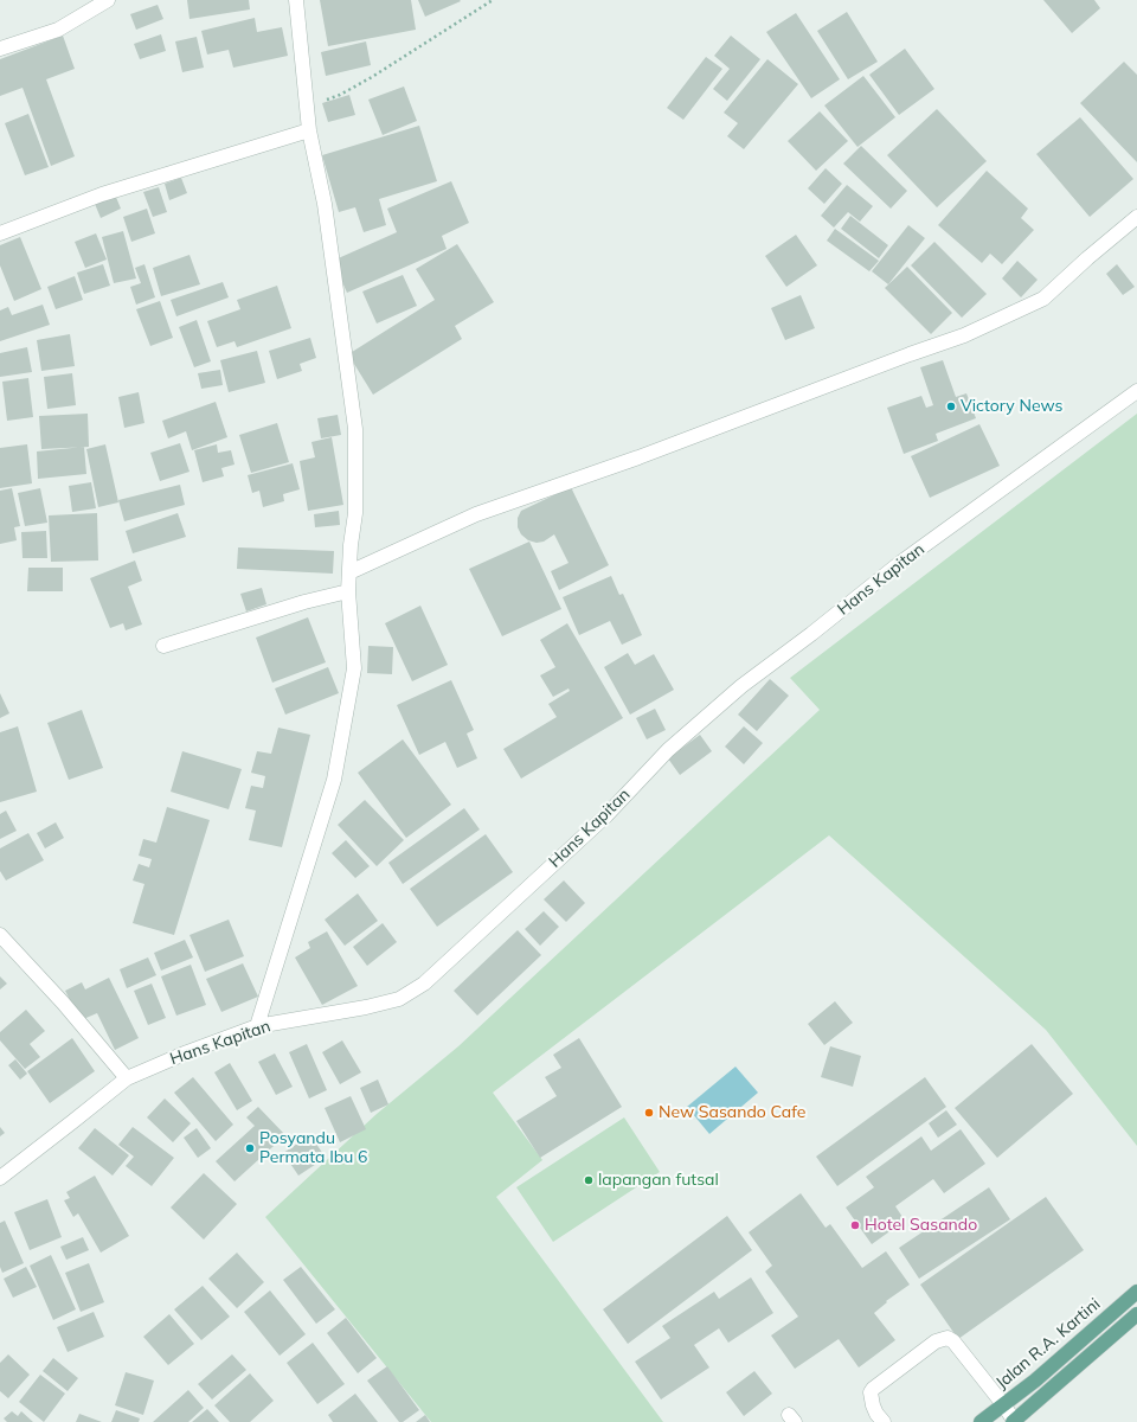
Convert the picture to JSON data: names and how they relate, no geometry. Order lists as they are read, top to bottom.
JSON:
{
  "streets": {
    "main road": ["Jalan R.A. Kartini"],
    "street": ["Hans Kapitan"]
  },
  "places": [
    "Victory News",
    "New Sasando Cafe",
    "Posyandu Permata Ibu 6",
    "lapangan futsal",
    "Hotel Sasando"
  ]
}
